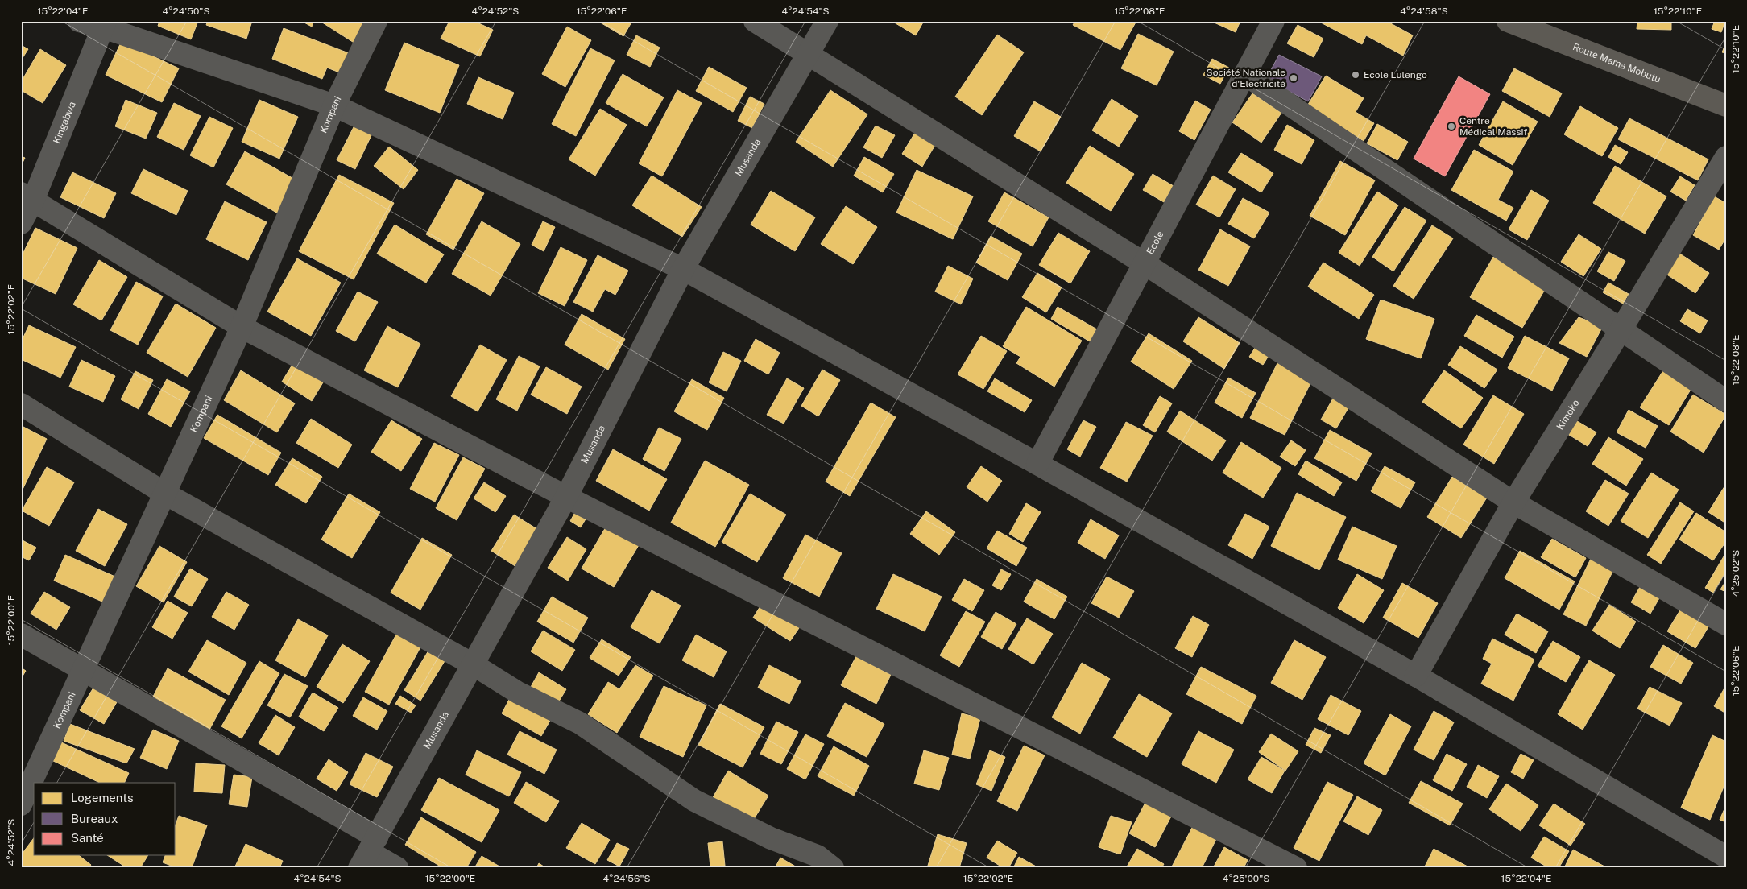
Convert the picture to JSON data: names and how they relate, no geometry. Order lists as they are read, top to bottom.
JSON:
{
  "streets": {
    "street": [
      "Route Mama Mobutu",
      "Kompani",
      "Kingabwa",
      "Musanda",
      "Ecole",
      "Kimoko"
    ]
  },
  "places": ["Ecole Lulengo", "Société Nationale d'Electricité", "Centre Médical Massif"],
  "legend": ["Logements", "Bureaux", "Santé"],
  "coordinates": [
    "15°22'04\"E",
    "4°24'50\"S",
    "4°24'52\"S",
    "15°22'06\"E",
    "4°24'54\"S",
    "15°22'08\"E",
    "4°24'58\"S",
    "15°22'10\"E",
    "15°22'02\"E",
    "4°25'02\"S",
    "15°22'00\"E",
    "4°24'56\"S",
    "4°25'00\"S"
  ]
}
